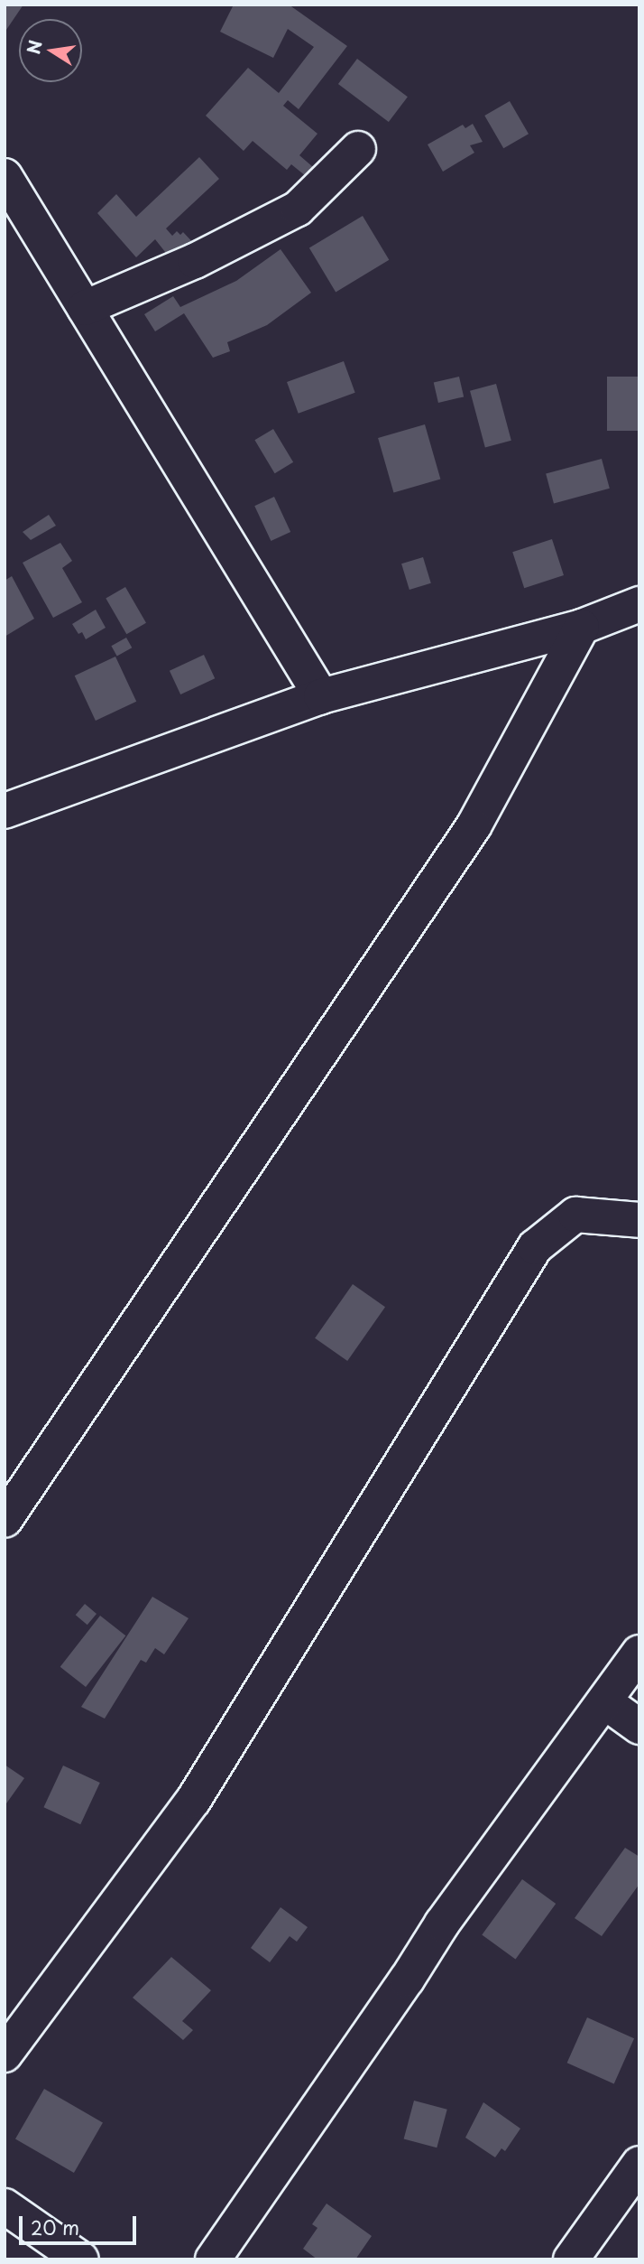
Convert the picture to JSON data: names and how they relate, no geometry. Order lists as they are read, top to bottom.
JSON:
{
  "scale_bar": "20 m",
  "north": "left"
}
